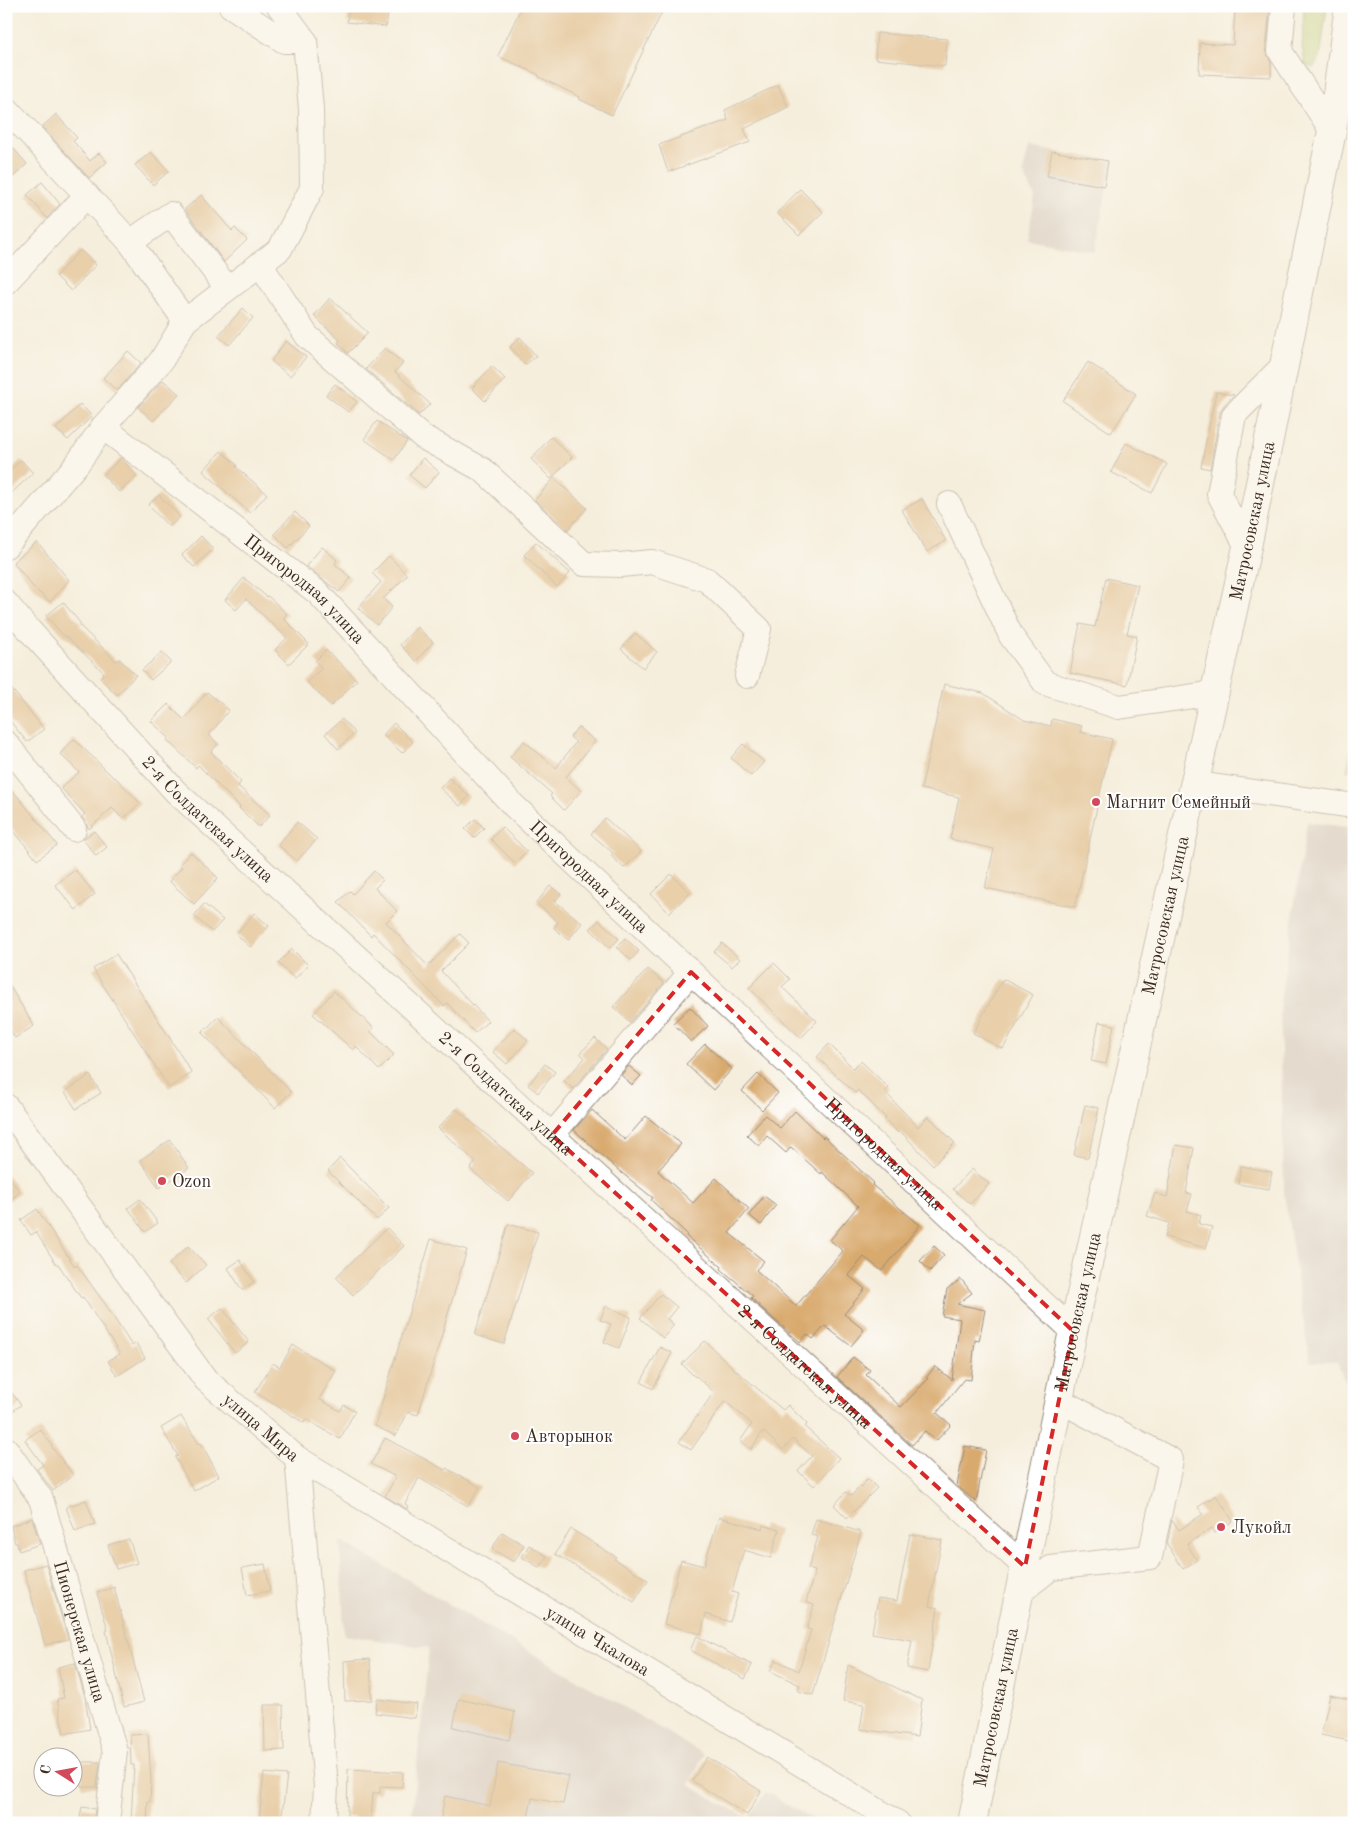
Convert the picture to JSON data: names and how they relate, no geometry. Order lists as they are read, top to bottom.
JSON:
{
  "streets": {
    "highway": ["Матросовская улица"],
    "street": [
      "Пригородная улица",
      "2-я Солдатская улица",
      "улица Мира",
      "Пионерская улица",
      "улица Чкалова"
    ]
  },
  "crossings": [
    ["Матросовская улица", "Пригородная улица"],
    ["Матросовская улица", "2-я Солдатская улица"],
    ["улица Мира", "улица Чкалова"]
  ],
  "places": [
    "Магнит Семейный",
    "Ozon",
    "Авторынок",
    "Лукойл"
  ],
  "north": "left"
}
